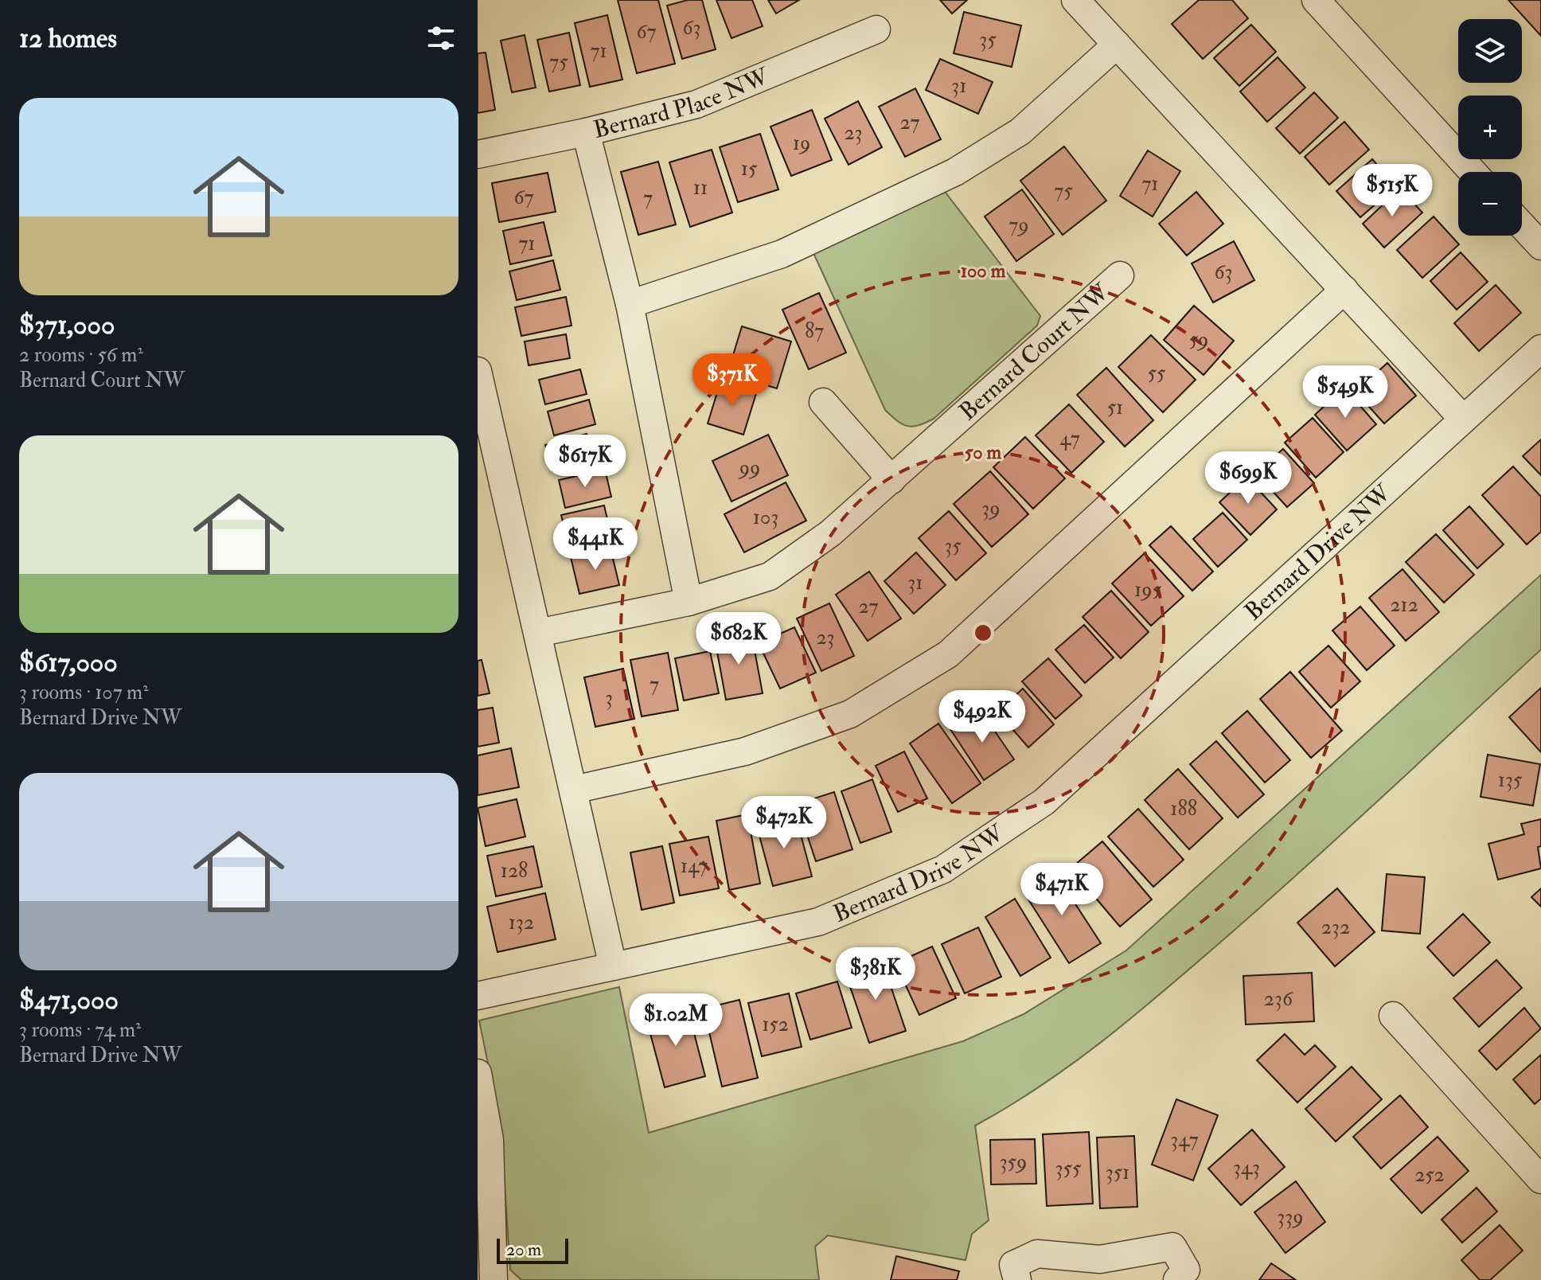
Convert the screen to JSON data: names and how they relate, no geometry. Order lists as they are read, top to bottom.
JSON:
{
  "streets": {
    "street": ["Bernard Place NW", "Bernard Court NW", "Bernard Drive NW"]
  },
  "house_numbers": [
    "63",
    "67",
    "35",
    "71",
    "75",
    "31",
    "27",
    "23",
    "19",
    "15",
    "71",
    "11",
    "75",
    "67",
    "7",
    "79",
    "71",
    "63",
    "87",
    "59",
    "55",
    "51",
    "47",
    "99",
    "39",
    "103",
    "35",
    "31",
    "195",
    "212",
    "27",
    "23",
    "7",
    "3",
    "135",
    "188",
    "147",
    "128",
    "132",
    "232",
    "236",
    "152",
    "347",
    "359",
    "343",
    "355",
    "351",
    "252",
    "339"
  ],
  "scale_bar": "20 m",
  "page": {
    "heading": "12 homes",
    "map_buttons": ["+", "−"],
    "list": [
      {
        "name": "$371,000",
        "note": "2 rooms · 56 m² · Bernard Court NW"
      },
      {
        "name": "$617,000",
        "note": "3 rooms · 107 m² · Bernard Drive NW"
      },
      {
        "name": "$471,000",
        "note": "3 rooms · 74 m² · Bernard Drive NW"
      }
    ],
    "price": [
      "$515K",
      "$371K",
      "$549K",
      "$617K",
      "$699K",
      "$441K",
      "$682K",
      "$492K",
      "$472K",
      "$471K",
      "$381K",
      "$1.02M"
    ],
    "scale": "20 m"
  },
  "rings": ["100 m", "50 m"]
}
